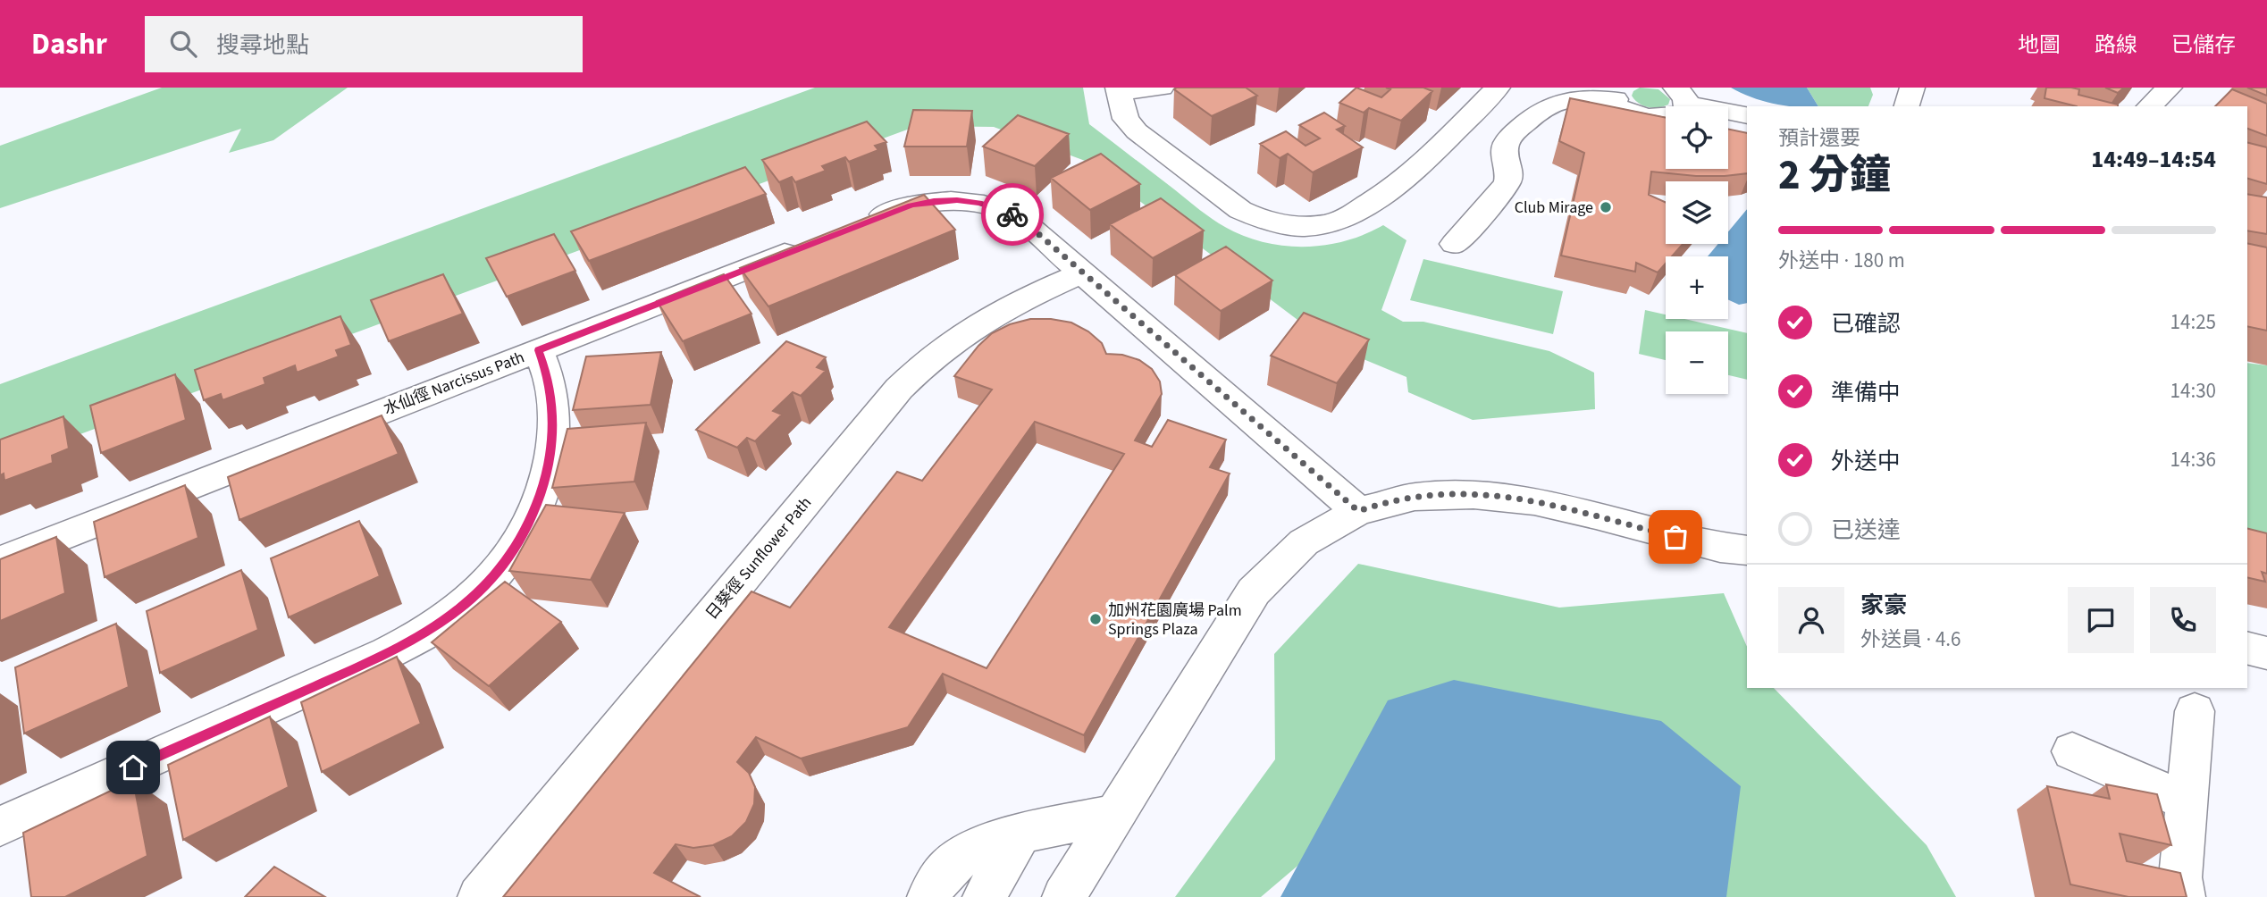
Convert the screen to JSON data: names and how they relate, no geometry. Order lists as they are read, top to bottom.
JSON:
{
  "streets": {
    "street": ["水仙徑 Narcissus Path", "日葵徑 Sunflower Path"]
  },
  "places": ["Club Mirage", "加州花園廣場 Palm Springs Plaza"],
  "page": {
    "header": "Dashr",
    "search": "搜尋地點",
    "nav": ["地圖", "路線", "已儲存"],
    "map_buttons": ["+", "−"],
    "heading": ["2 分鐘", "預計還要", "14:49–14:54"],
    "panel": ["家豪", "外送員 · 4.6"],
    "bar": "外送中 · 180 m",
    "list": [
      ["已確認", "14:25"],
      ["準備中", "14:30"],
      ["外送中", "14:36"],
      "已送達"
    ]
  }
}
